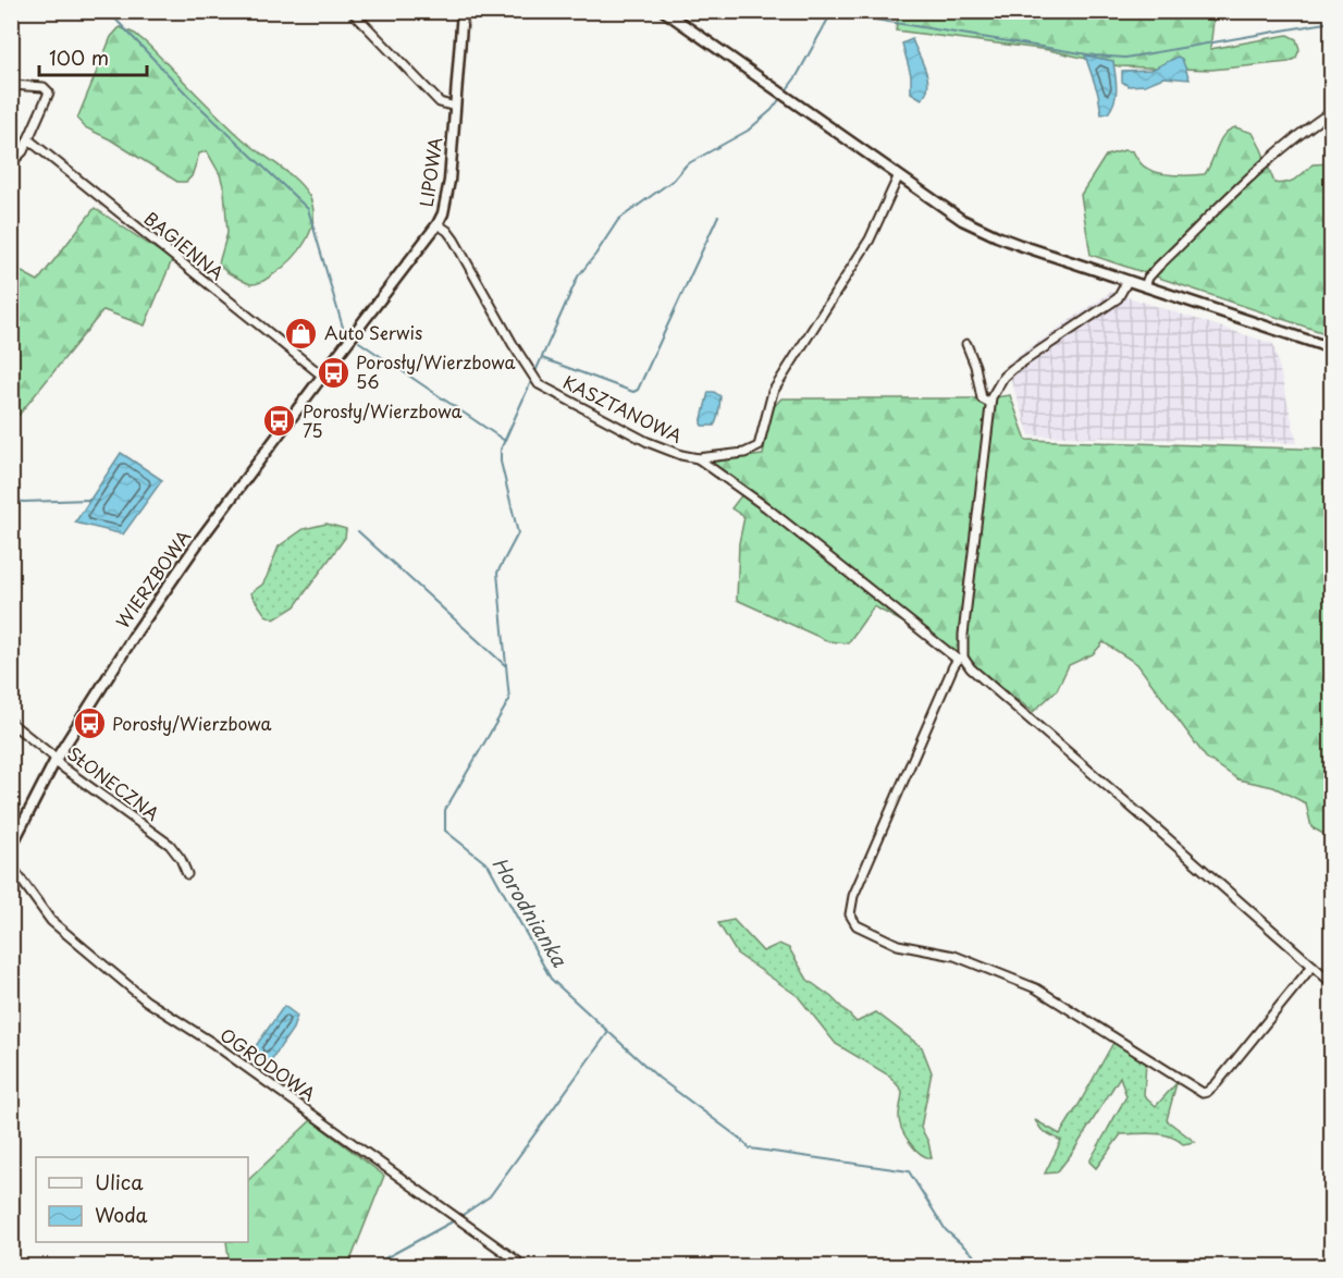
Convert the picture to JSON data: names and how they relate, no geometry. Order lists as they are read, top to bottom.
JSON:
{
  "streets": {
    "street": [
      "LIPOWA",
      "BAGIENNA",
      "KASZTANOWA",
      "WIERZBOWA",
      "SŁONECZNA",
      "OGRODOWA"
    ]
  },
  "crossings": [
    ["LIPOWA", "KASZTANOWA"],
    ["LIPOWA", "WIERZBOWA"],
    ["BAGIENNA", "WIERZBOWA"],
    ["WIERZBOWA", "SŁONECZNA"]
  ],
  "water": ["Horodnianka"],
  "places": {
    "shop": ["Auto Serwis"],
    "bus stop": ["Porosły/Wierzbowa 56", "Porosły/Wierzbowa 75", "Porosły/Wierzbowa"]
  },
  "legend": ["Ulica", "Woda"],
  "scale_bar": "100 m"
}
